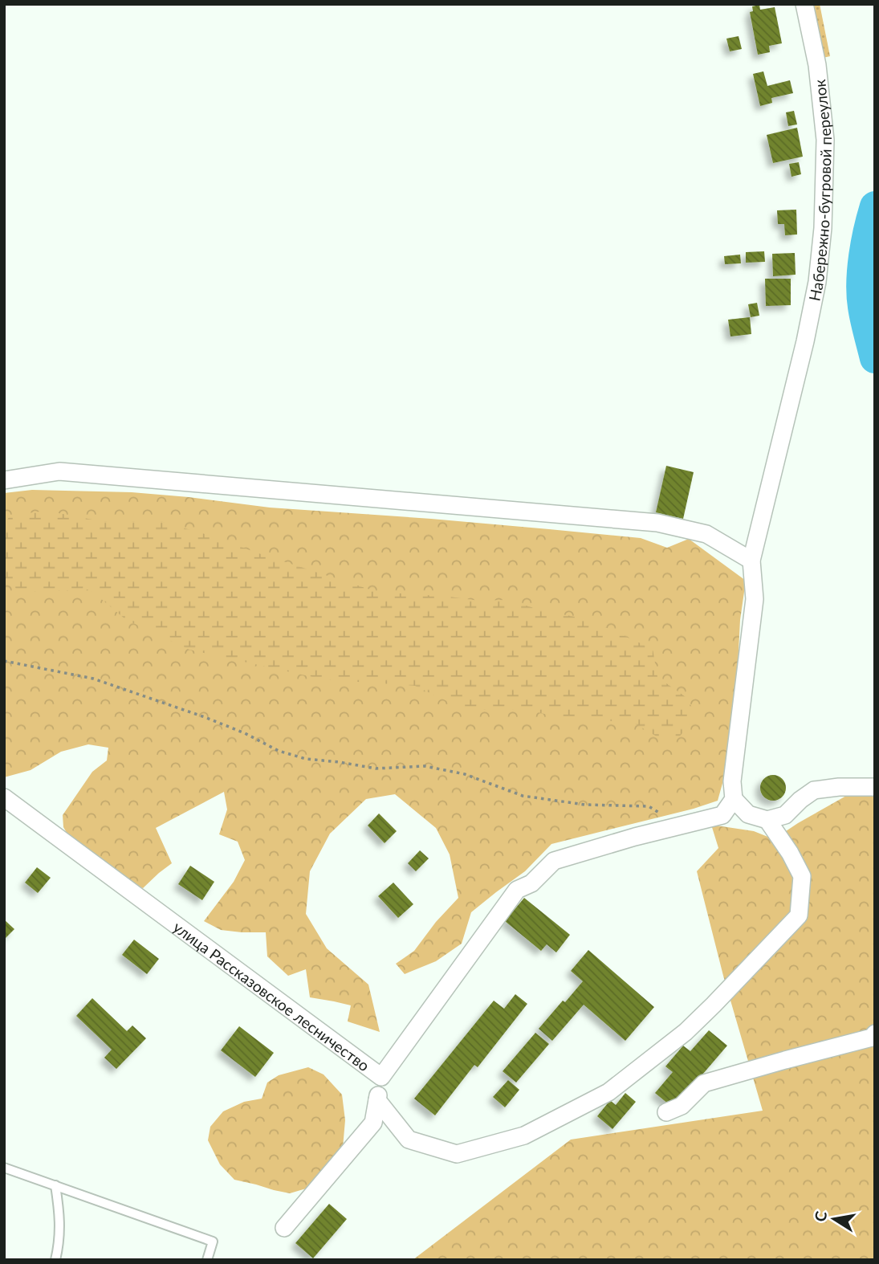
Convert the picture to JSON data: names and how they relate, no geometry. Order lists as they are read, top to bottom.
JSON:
{
  "streets": {
    "street": ["Набережно-бугровой переулок", "улица Рассказовское лесничество"]
  },
  "north": "left"
}
